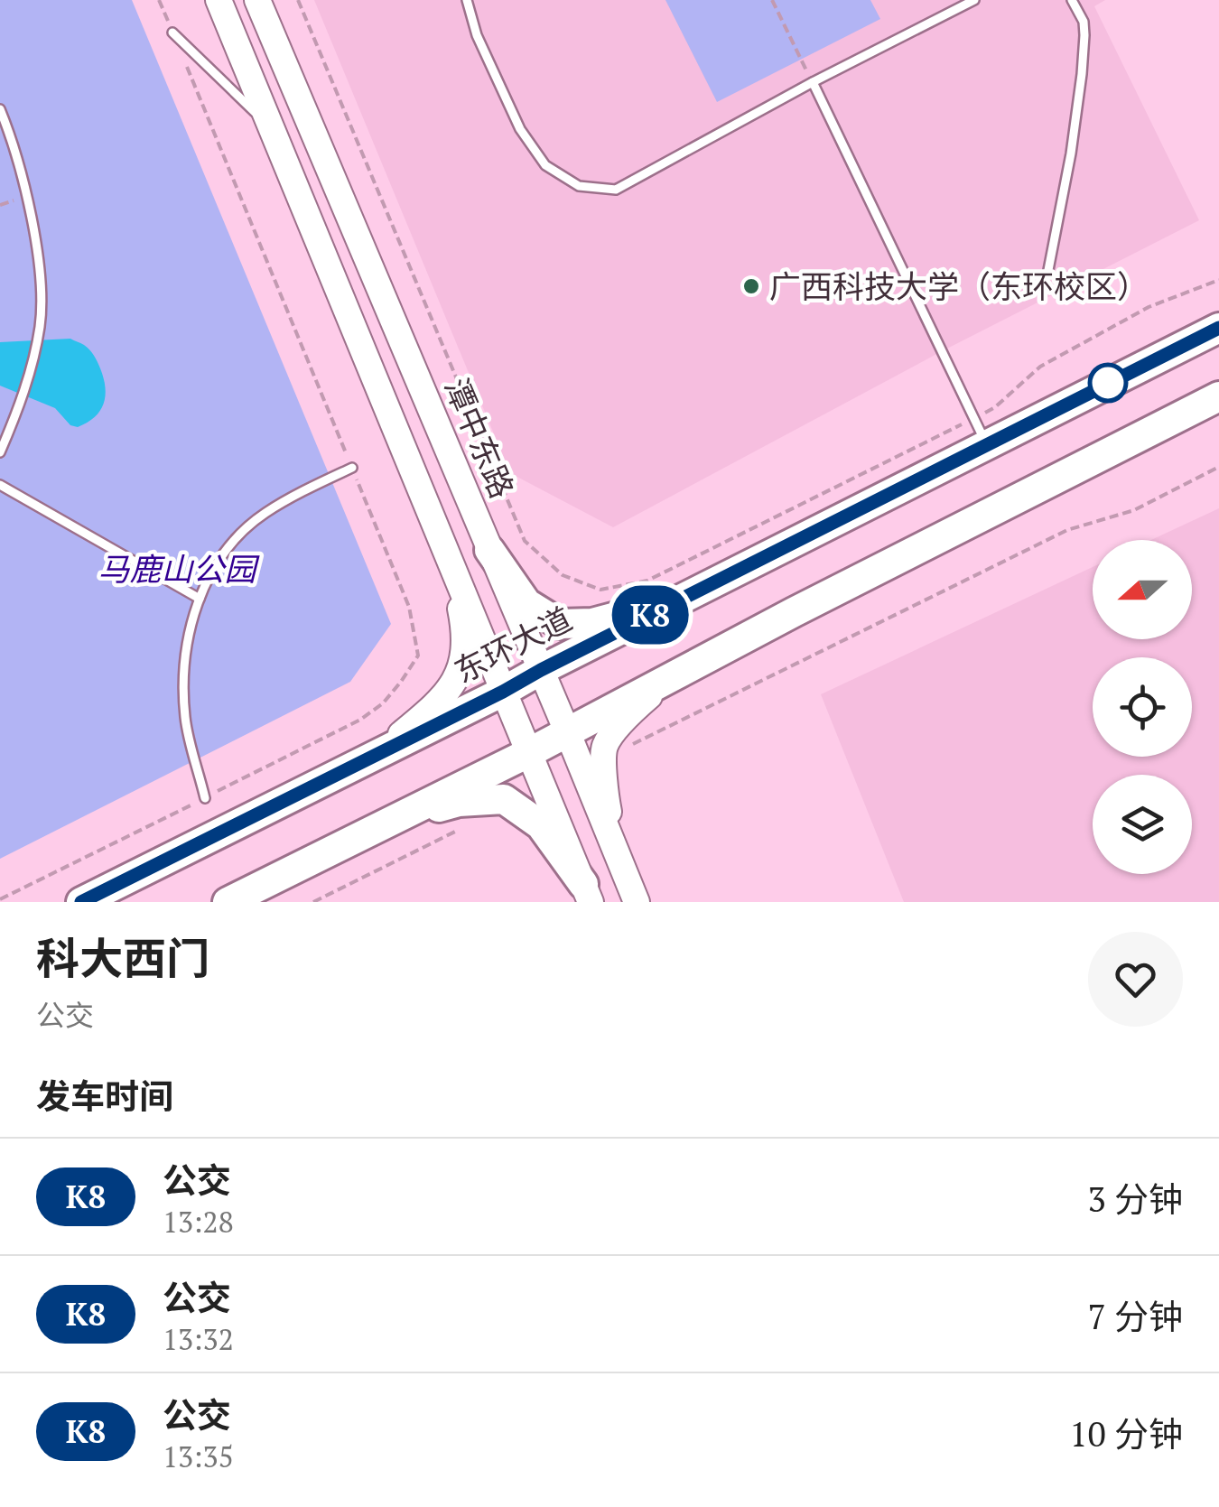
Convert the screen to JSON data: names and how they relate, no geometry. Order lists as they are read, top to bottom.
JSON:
{
  "streets": {
    "highway": ["东环大道"],
    "main road": ["潭中东路"]
  },
  "crossings": [
    ["潭中东路", "东环大道"]
  ],
  "parks": ["马鹿山公园"],
  "places": ["广西科技大学（东环校区）"],
  "lines": ["bus line K8"],
  "north": "left",
  "page": {
    "on_map": "K8",
    "heading": [
      ["科大西门", "公交"],
      "发车时间"
    ],
    "list": [
      {
        "mark": "K8",
        "name": "公交",
        "note": "13:28",
        "value": "3 分钟"
      },
      {
        "mark": "K8",
        "name": "公交",
        "note": "13:32",
        "value": "7 分钟"
      },
      {
        "mark": "K8",
        "name": "公交",
        "note": "13:35",
        "value": "10 分钟"
      }
    ]
  }
}
